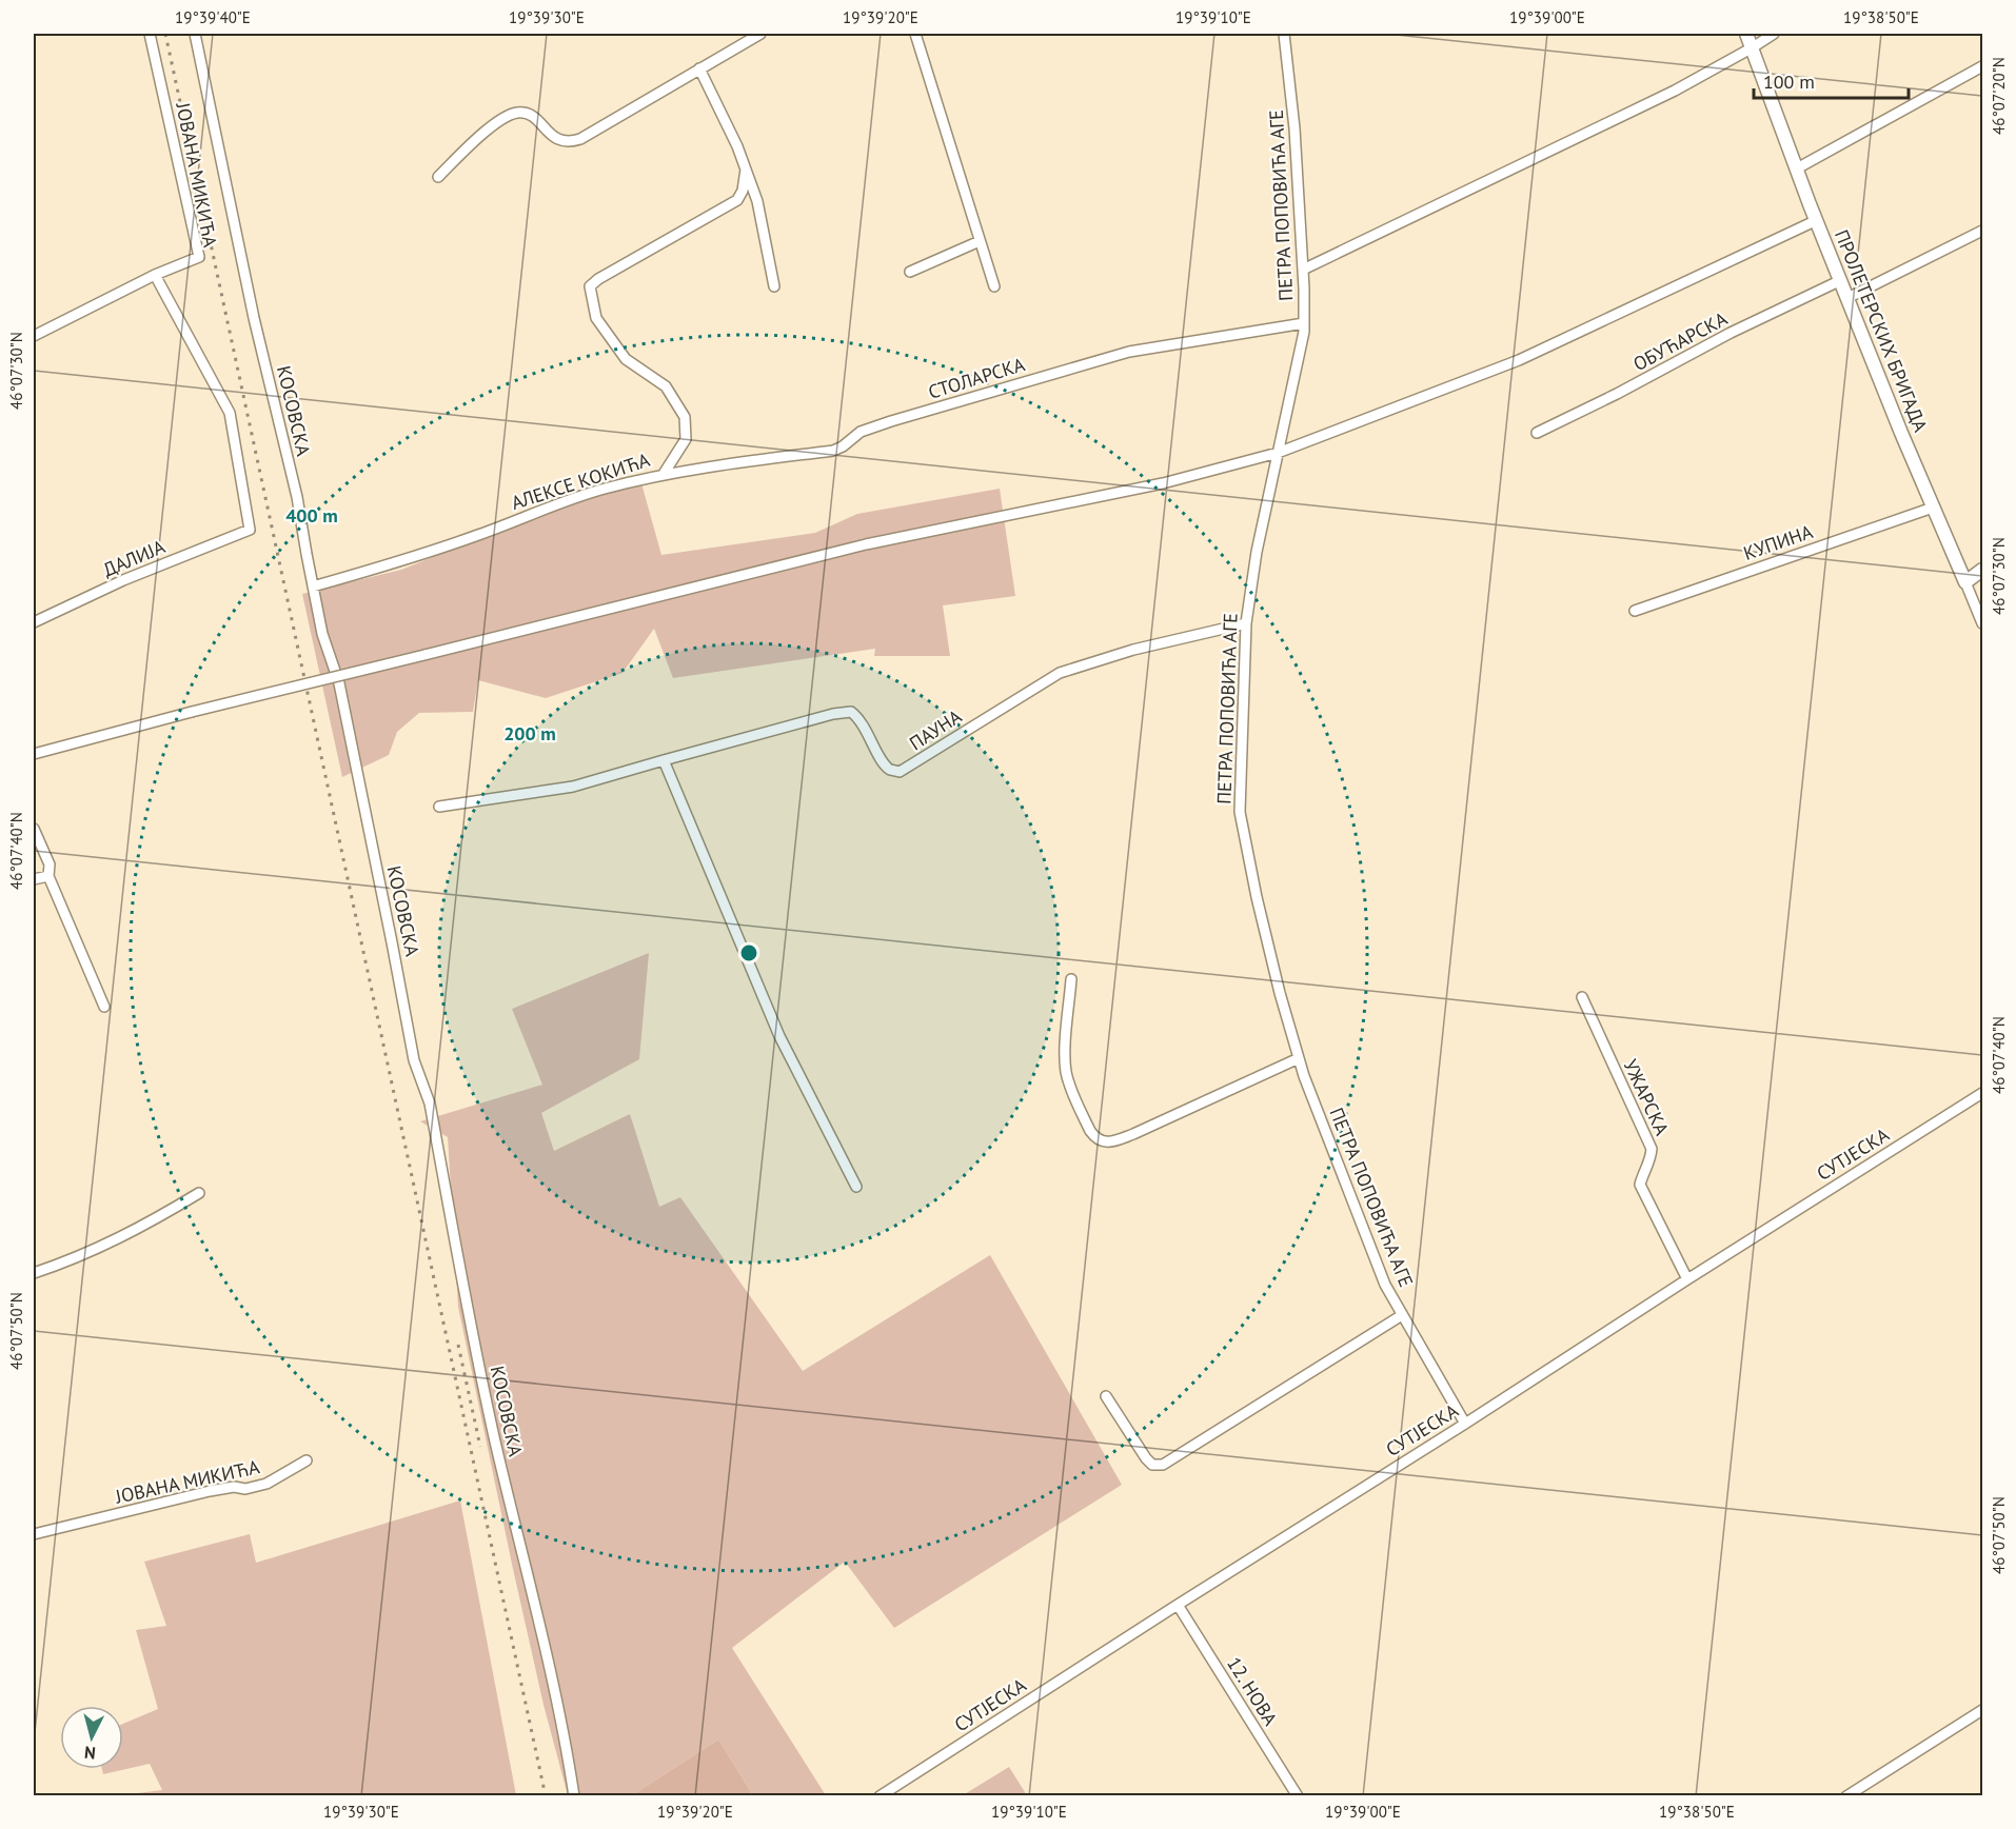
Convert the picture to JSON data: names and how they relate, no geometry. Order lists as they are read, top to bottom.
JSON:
{
  "streets": {
    "street": [
      "ЈОВАНА МИКИЋА",
      "ПЕТРА ПОПОВИЋА АГЕ",
      "ПРОЛЕТЕРСКИХ БРИГАДА",
      "ОБУЋАРСКА",
      "СТОЛАРСКА",
      "КОСОВСКА",
      "АЛЕКСЕ КОКИЋА",
      "КУПИНА",
      "ДАЛИЈА",
      "ПАУНА",
      "УЖАРСКА",
      "СУТЈЕСКА",
      "12. НОВА"
    ]
  },
  "crossings": [
    ["ЈОВАНА МИКИЋА", "ДАЛИЈА"],
    ["ПЕТРА ПОПОВИЋА АГЕ", "СТОЛАРСКА"],
    ["ПЕТРА ПОПОВИЋА АГЕ", "ПАУНА"],
    ["ПЕТРА ПОПОВИЋА АГЕ", "СУТЈЕСКА"],
    ["ПРОЛЕТЕРСКИХ БРИГАДА", "ОБУЋАРСКА"],
    ["ПРОЛЕТЕРСКИХ БРИГАДА", "КУПИНА"],
    ["СТОЛАРСКА", "АЛЕКСЕ КОКИЋА"],
    ["КОСОВСКА", "АЛЕКСЕ КОКИЋА"],
    ["УЖАРСКА", "СУТЈЕСКА"],
    ["СУТЈЕСКА", "12. НОВА"]
  ],
  "scale_bar": "100 m",
  "north": "bottom",
  "coordinates": [
    "19°39'40\"E",
    "19°39'30\"E",
    "19°39'20\"E",
    "19°39'10\"E",
    "19°39'00\"E",
    "19°38'50\"E",
    "46°07'20\"N",
    "46°07'30\"N",
    "46°07'40\"N",
    "46°07'50\"N"
  ],
  "rings": ["400 m", "200 m"]
}
